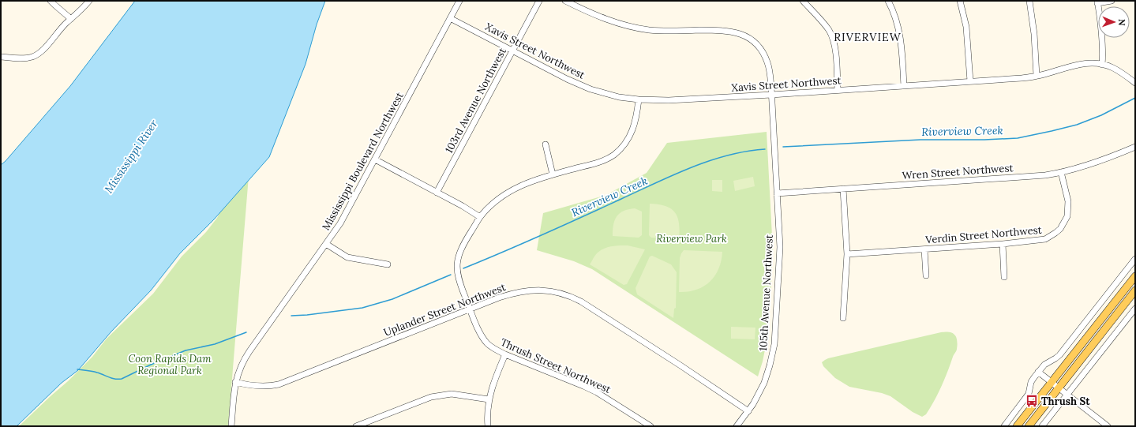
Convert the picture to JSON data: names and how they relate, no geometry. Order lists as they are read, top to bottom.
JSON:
{
  "streets": {
    "street": [
      "Xavis Street Northwest",
      "103rd Avenue Northwest",
      "Mississippi Boulevard Northwest",
      "Wren Street Northwest",
      "Verdin Street Northwest",
      "105th Avenue Northwest",
      "Uplander Street Northwest",
      "Thrush Street Northwest"
    ]
  },
  "crossings": [
    ["Xavis Street Northwest", "103rd Avenue Northwest"],
    ["Xavis Street Northwest", "Mississippi Boulevard Northwest"],
    ["Xavis Street Northwest", "105th Avenue Northwest"],
    ["Xavis Street Northwest", "Thrush Street Northwest"],
    ["Mississippi Boulevard Northwest", "Uplander Street Northwest"],
    ["Wren Street Northwest", "Verdin Street Northwest"],
    ["Wren Street Northwest", "105th Avenue Northwest"],
    ["105th Avenue Northwest", "Uplander Street Northwest"],
    ["Uplander Street Northwest", "Thrush Street Northwest"]
  ],
  "districts": ["RIVERVIEW"],
  "water": ["Riverview Creek", "Mississippi River"],
  "parks": ["Riverview Park", "Coon Rapids Dam Regional Park"],
  "places": {
    "bus stop": ["Thrush St"]
  },
  "north": "right"
}
